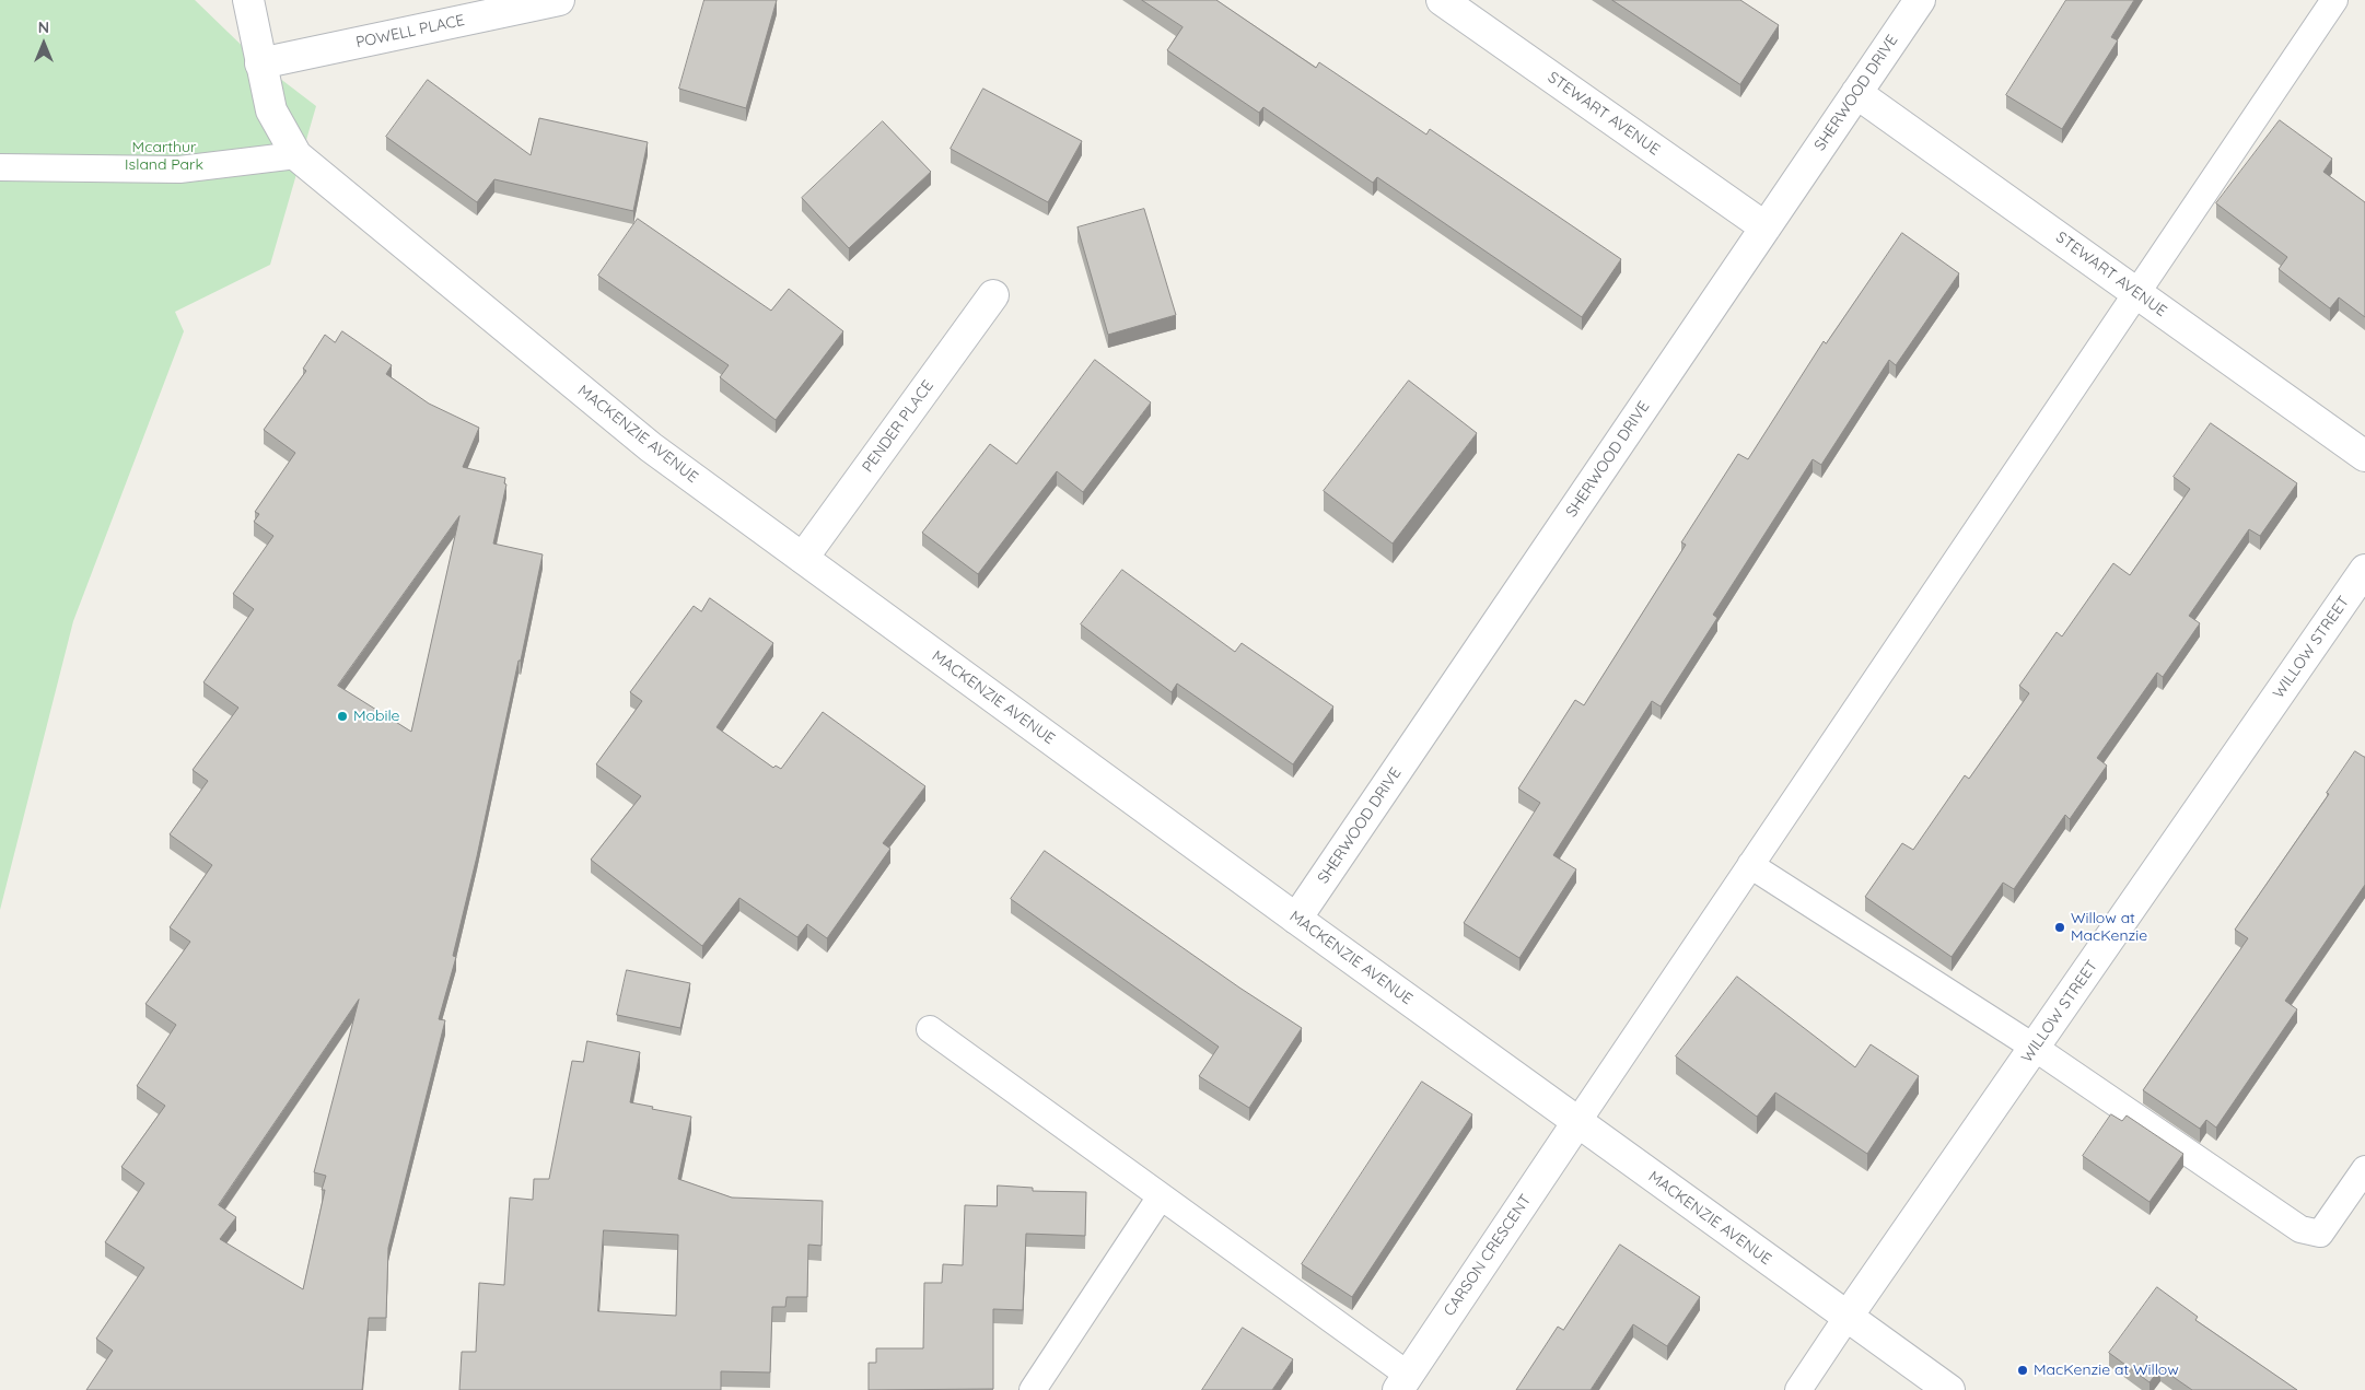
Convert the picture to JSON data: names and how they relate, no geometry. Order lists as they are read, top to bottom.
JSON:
{
  "streets": {
    "street": [
      "POWELL PLACE",
      "SHERWOOD DRIVE",
      "STEWART AVENUE",
      "PENDER PLACE",
      "MACKENZIE AVENUE",
      "WILLOW STREET",
      "CARSON CRESCENT"
    ]
  },
  "crossings": [
    ["SHERWOOD DRIVE", "STEWART AVENUE"],
    ["SHERWOOD DRIVE", "MACKENZIE AVENUE"],
    ["PENDER PLACE", "MACKENZIE AVENUE"],
    ["MACKENZIE AVENUE", "WILLOW STREET"],
    ["MACKENZIE AVENUE", "CARSON CRESCENT"]
  ],
  "parks": ["Mcarthur Island Park"],
  "places": ["Mobile", "Willow at MacKenzie", "MacKenzie at Willow"],
  "north": "top"
}
